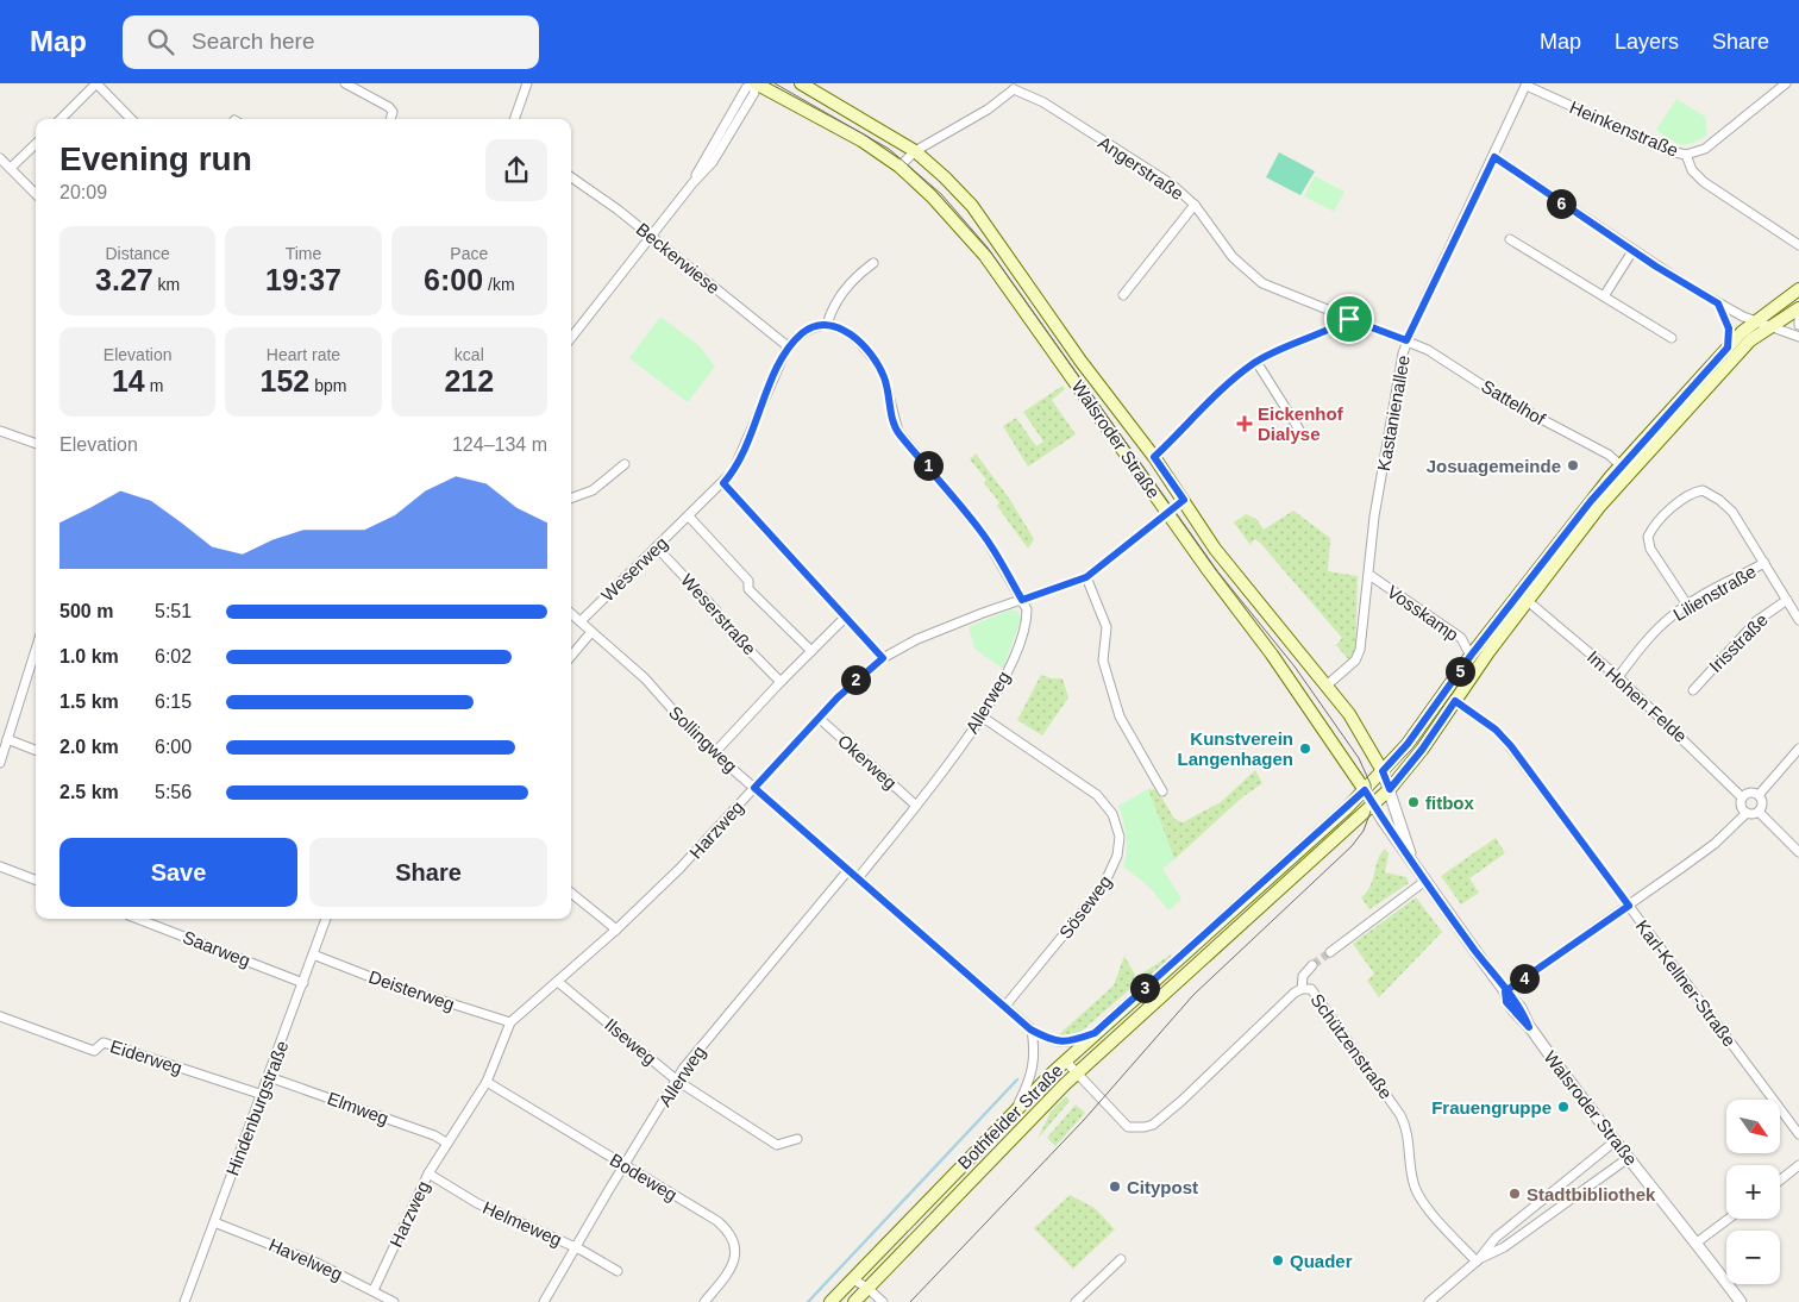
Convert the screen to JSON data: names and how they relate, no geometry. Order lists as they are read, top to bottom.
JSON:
{
  "streets": {
    "main road": ["Walsroder Straße", "Bothfelder Straße"],
    "street": [
      "Heinkenstraße",
      "Angerstraße",
      "Beckerwiese",
      "Sattelhof",
      "Kastanienallee",
      "Weserweg",
      "Lilienstraße",
      "Vosskamp",
      "Weserstraße",
      "Irisstraße",
      "Im Hohen Felde",
      "Allerweg",
      "Sollingweg",
      "Okerweg",
      "Harzweg",
      "Söseweg",
      "Saarweg",
      "Karl-Kellner-Straße",
      "Deisterweg",
      "Ilseweg",
      "Schützenstraße",
      "Eiderweg",
      "Hindenburgstraße",
      "Elmweg",
      "Bodeweg",
      "Helmeweg",
      "Havelweg"
    ]
  },
  "crossings": [
    ["Heinkenstraße", "Kastanienallee"],
    ["Angerstraße", "Sattelhof"],
    ["Angerstraße", "Kastanienallee"],
    ["Angerstraße", "Walsroder Straße"],
    ["Beckerwiese", "Weserweg"],
    ["Sattelhof", "Kastanienallee"],
    ["Sattelhof", "Bothfelder Straße"],
    ["Kastanienallee", "Walsroder Straße"],
    ["Kastanienallee", "Vosskamp"],
    ["Walsroder Straße", "Harzweg"],
    ["Walsroder Straße", "Bothfelder Straße"],
    ["Weserweg", "Weserstraße"],
    ["Weserweg", "Sollingweg"],
    ["Lilienstraße", "Im Hohen Felde"],
    ["Vosskamp", "Bothfelder Straße"],
    ["Im Hohen Felde", "Bothfelder Straße"],
    ["Allerweg", "Sollingweg"],
    ["Allerweg", "Okerweg"],
    ["Allerweg", "Harzweg"],
    ["Allerweg", "Söseweg"],
    ["Allerweg", "Ilseweg"],
    ["Allerweg", "Bodeweg"],
    ["Allerweg", "Helmeweg"],
    ["Sollingweg", "Harzweg"],
    ["Sollingweg", "Söseweg"],
    ["Sollingweg", "Bothfelder Straße"],
    ["Okerweg", "Harzweg"],
    ["Harzweg", "Deisterweg"],
    ["Harzweg", "Ilseweg"],
    ["Harzweg", "Elmweg"],
    ["Harzweg", "Bodeweg"],
    ["Harzweg", "Helmeweg"],
    ["Harzweg", "Havelweg"],
    ["Saarweg", "Hindenburgstraße"],
    ["Karl-Kellner-Straße", "Bothfelder Straße"],
    ["Deisterweg", "Hindenburgstraße"],
    ["Schützenstraße", "Bothfelder Straße"],
    ["Eiderweg", "Hindenburgstraße"],
    ["Hindenburgstraße", "Elmweg"],
    ["Hindenburgstraße", "Havelweg"]
  ],
  "places": {
    "health": ["Eickenhof Dialyse"],
    "other": [
      "Josuagemeinde",
      "Kunstverein Langenhagen",
      "fitbox",
      "Frauengruppe",
      "Citypost",
      "Stadtbibliothek",
      "Quader"
    ]
  },
  "north": "bottom right",
  "page": {
    "header": "Map",
    "search": "Search here",
    "nav": ["Map", "Layers", "Share"],
    "heading": ["Evening run", "20:09"],
    "pins": [
      "6",
      "1",
      "5",
      "2",
      "4",
      "3"
    ],
    "stats": [
      ["Distance", "3.27 km"],
      ["Time", "19:37"],
      ["Pace", "6:00 /km"],
      ["Elevation", "14 m"],
      ["Heart rate", "152 bpm"],
      ["kcal", "212"]
    ],
    "chart": ["Elevation", "124–134 m"],
    "list": [
      {
        "name": "500 m",
        "note": "5:51"
      },
      {
        "name": "1.0 km",
        "note": "6:02"
      },
      {
        "name": "1.5 km",
        "note": "6:15"
      },
      {
        "name": "2.0 km",
        "note": "6:00"
      },
      {
        "name": "2.5 km",
        "note": "5:56"
      }
    ],
    "buttons": ["Save", "Share"],
    "map_buttons": ["+", "−"]
  }
}
